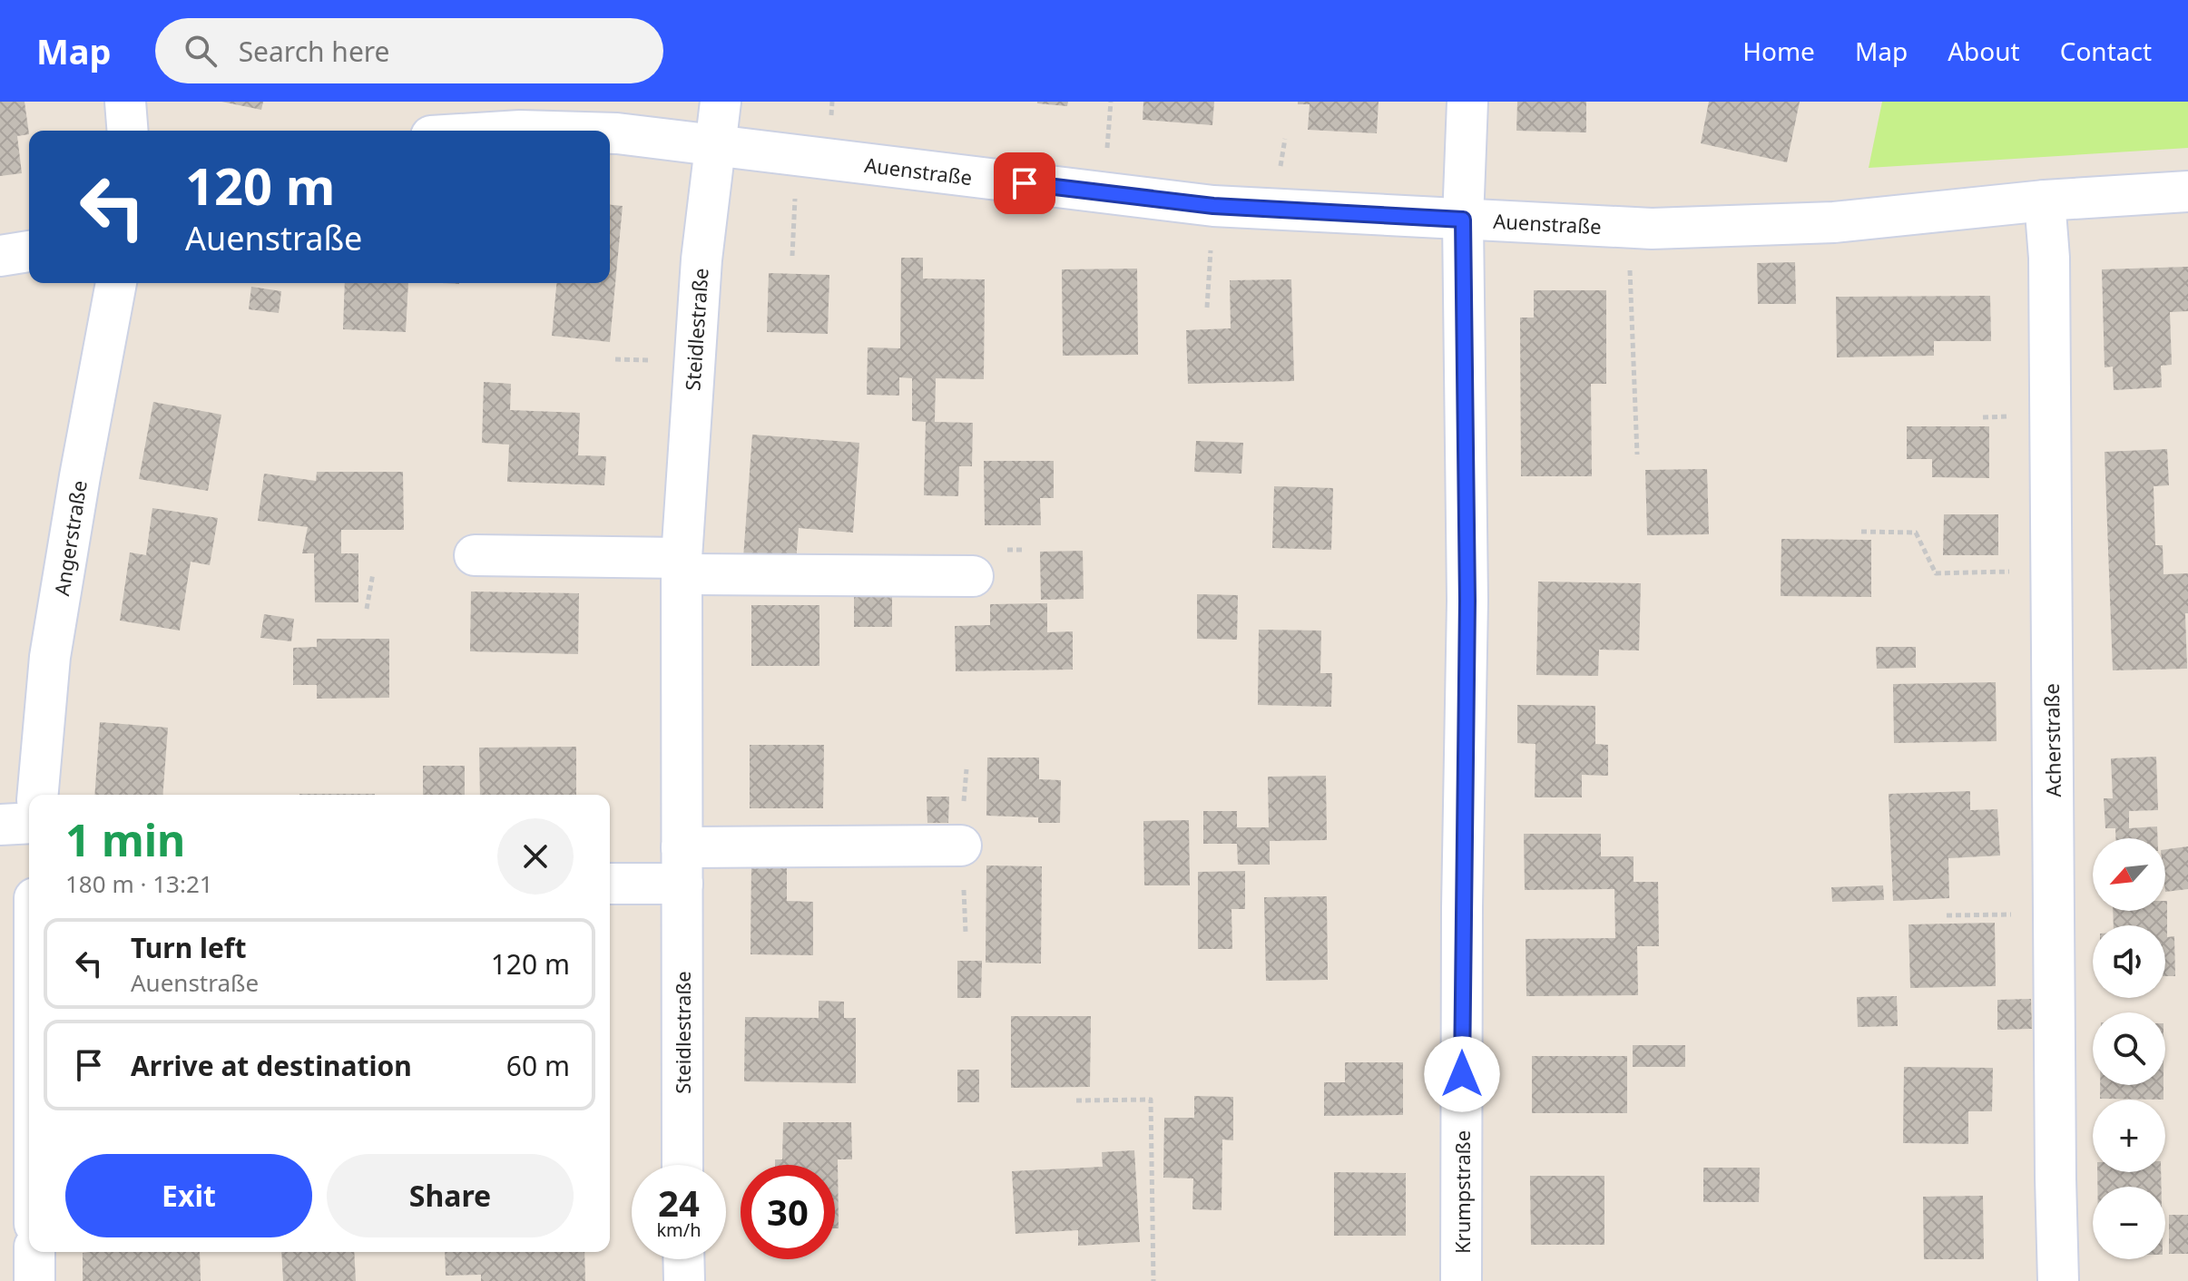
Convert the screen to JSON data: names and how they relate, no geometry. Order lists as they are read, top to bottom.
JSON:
{
  "streets": {
    "street": [
      "Auenstraße",
      "Steidlestraße",
      "Angerstraße",
      "Acherstraße",
      "Krumpstraße"
    ]
  },
  "crossings": [
    ["Auenstraße", "Steidlestraße"],
    ["Auenstraße", "Acherstraße"],
    ["Auenstraße", "Krumpstraße"]
  ],
  "north": "bottom left",
  "page": {
    "header": "Map",
    "search": "Search here",
    "nav": [
      "Home",
      "Map",
      "About",
      "Contact"
    ],
    "turn": ["120 m", "Auenstraße"],
    "heading": ["1 min", "180 m · 13:21"],
    "map_buttons": ["+", "−"],
    "list": [
      {
        "name": "Turn left",
        "note": "Auenstraße",
        "value": "120 m"
      },
      {
        "name": "Arrive at destination",
        "value": "60 m"
      }
    ],
    "buttons": ["Exit", "Share"],
    "speed": "24 km/h",
    "limit": "30"
  }
}
